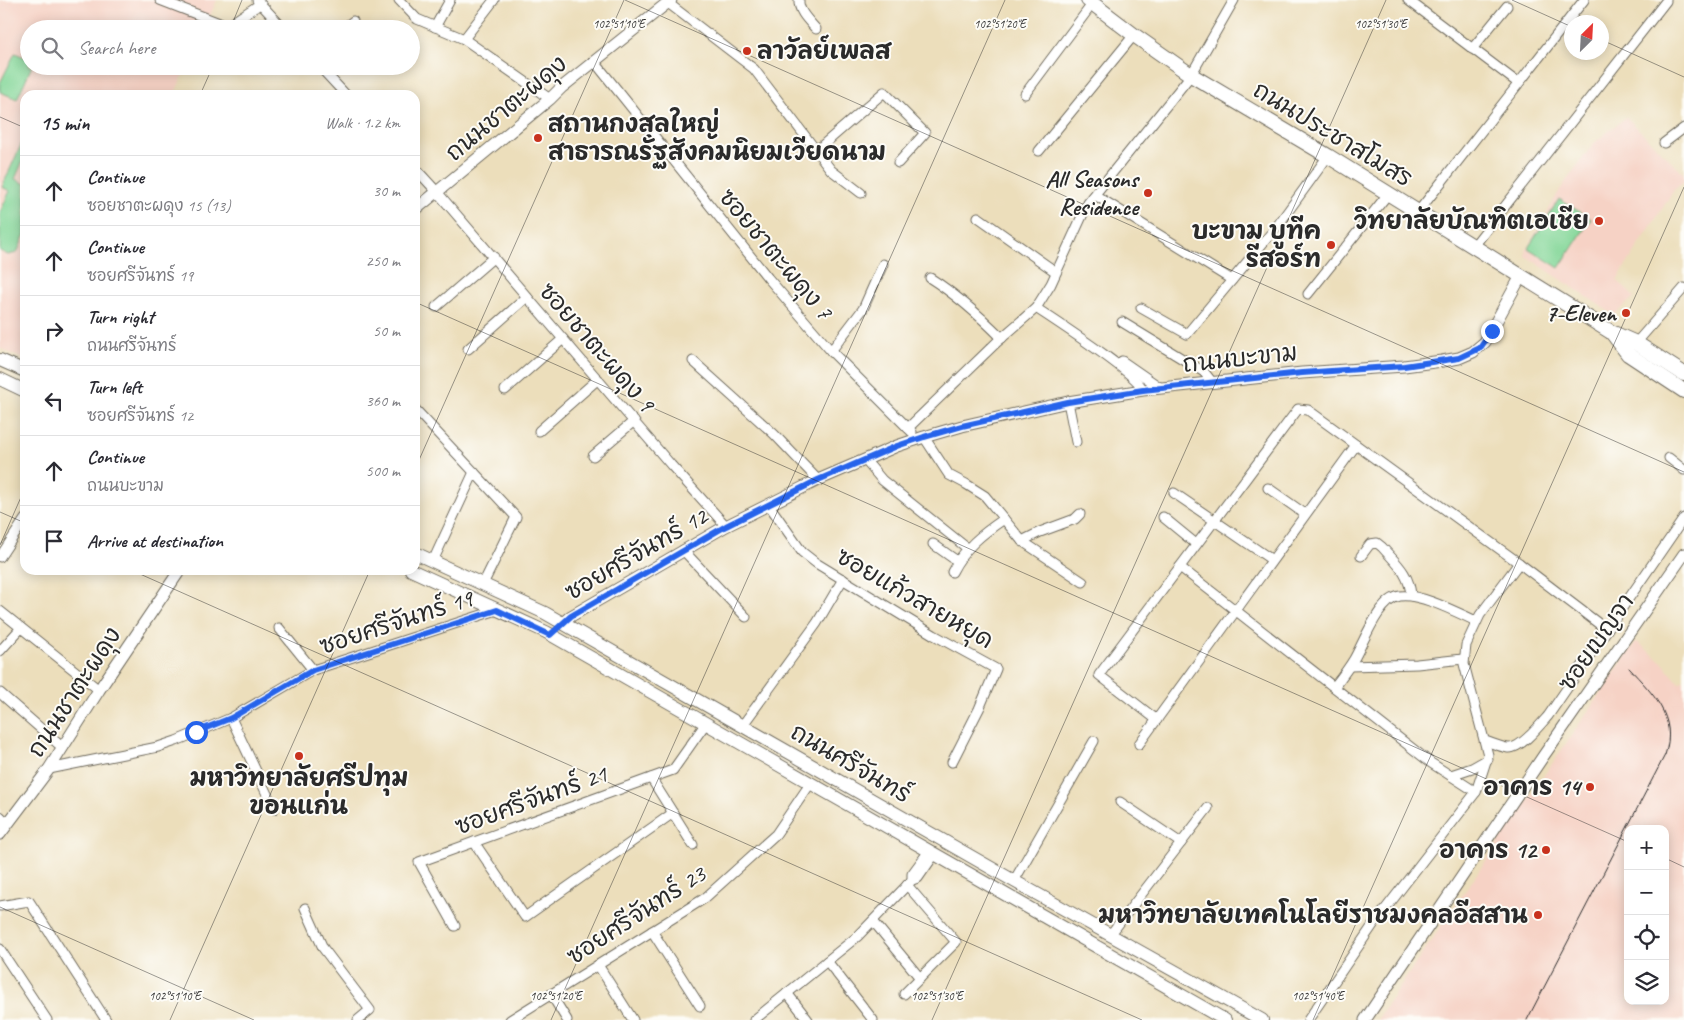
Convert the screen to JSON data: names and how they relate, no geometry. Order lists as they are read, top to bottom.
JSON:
{
  "streets": {
    "main road": ["ถนนประชาสโมสร", "ถนนศรีจันทร์"],
    "street": [
      "ถนนชาตะผดุง",
      "ซอยชาตะผดุง 7",
      "ซอยชาตะผดุง 9",
      "ถนนบะขาม",
      "ซอยศรีจันทร์ 12",
      "ซอยแก้วสายหยุด",
      "ซอยศรีจันทร์ 19",
      "ซอยเบญจา",
      "ซอยศรีจันทร์ 21",
      "ซอยศรีจันทร์ 23"
    ]
  },
  "crossings": [
    ["ถนนชาตะผดุง", "ซอยชาตะผดุง 7"],
    ["ถนนชาตะผดุง", "ซอยชาตะผดุง 9"],
    ["ถนนชาตะผดุง", "ซอยศรีจันทร์ 19"],
    ["ถนนประชาสโมสร", "ถนนบะขาม"],
    ["ซอยชาตะผดุง 7", "ถนนบะขาม"],
    ["ซอยชาตะผดุง 7", "ซอยศรีจันทร์ 12"],
    ["ซอยชาตะผดุง 9", "ซอยศรีจันทร์ 12"],
    ["ถนนบะขาม", "ซอยศรีจันทร์ 12"],
    ["ซอยศรีจันทร์ 12", "ซอยแก้วสายหยุด"],
    ["ซอยศรีจันทร์ 12", "ถนนศรีจันทร์"],
    ["ซอยศรีจันทร์ 19", "ถนนศรีจันทร์"],
    ["ถนนศรีจันทร์", "ซอยศรีจันทร์ 21"],
    ["ถนนศรีจันทร์", "ซอยศรีจันทร์ 23"]
  ],
  "places": [
    "ลาวัลย์เพลส",
    "สถานกงสุลใหญ่ สาธารณรัฐสังคมนิยมเวียดนาม",
    "All Seasons Residence",
    "วิทยาลัยบัณฑิตเอเชีย",
    "บะขาม บูทีค รีสอร์ท",
    "7-Eleven",
    "มหาวิทยาลัยศรีปทุม ขอนแก่น",
    "อาคาร 14",
    "อาคาร 12",
    "มหาวิทยาลัยเทคโนโลยีราชมงคลอีสสาน"
  ],
  "north": "top right",
  "page": {
    "search": "Search here",
    "heading": ["15 min", "Walk · 1.2 km"],
    "list": [
      ["Continue", "ซอยชาตะผดุง 15 (13)", "30 m"],
      ["Continue", "ซอยศรีจันทร์ 19", "250 m"],
      ["Turn right", "ถนนศรีจันทร์", "50 m"],
      ["Turn left", "ซอยศรีจันทร์ 12", "360 m"],
      ["Continue", "ถนนบะขาม", "500 m"],
      "Arrive at destination"
    ],
    "map_buttons": ["+", "−"]
  },
  "coordinates": [
    "102°51'10\"E",
    "102°51'20\"E",
    "102°51'30\"E",
    "102°51'40\"E"
  ]
}
